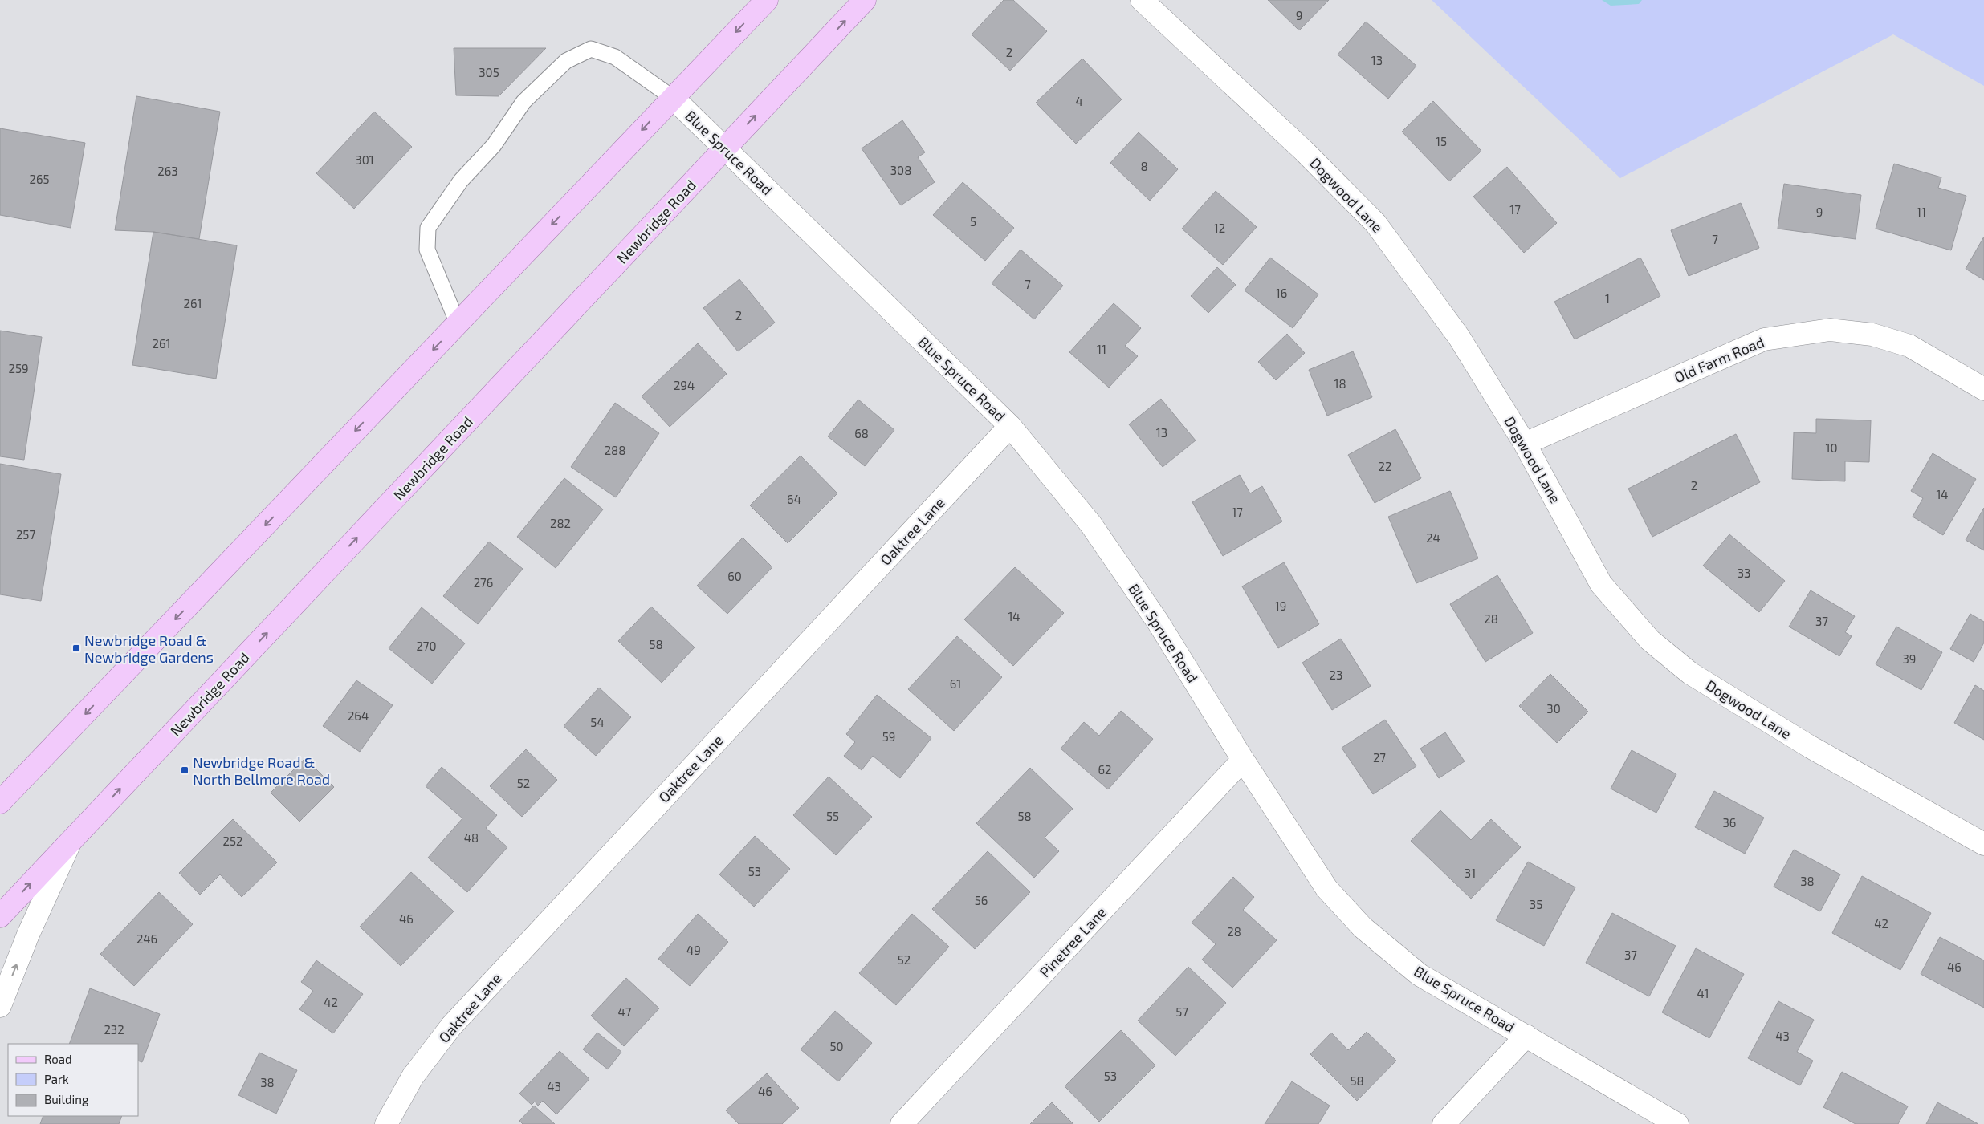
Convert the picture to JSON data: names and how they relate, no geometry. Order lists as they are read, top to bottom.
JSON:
{
  "streets": {
    "main road": ["Newbridge Road"],
    "street": [
      "Blue Spruce Road",
      "Dogwood Lane",
      "Old Farm Road",
      "Oaktree Lane",
      "Pinetree Lane"
    ]
  },
  "crossings": [
    ["Blue Spruce Road", "Newbridge Road"],
    ["Blue Spruce Road", "Oaktree Lane"],
    ["Blue Spruce Road", "Pinetree Lane"],
    ["Dogwood Lane", "Old Farm Road"]
  ],
  "places": {
    "transit": ["Newbridge Road & Newbridge Gardens", "Newbridge Road & North Bellmore Road"]
  },
  "house_numbers": [
    "9",
    "2",
    "13",
    "305",
    "4",
    "15",
    "301",
    "8",
    "308",
    "263",
    "265",
    "17",
    "9",
    "11",
    "5",
    "12",
    "7",
    "7",
    "16",
    "1",
    "261",
    "2",
    "261",
    "11",
    "259",
    "18",
    "294",
    "13",
    "68",
    "10",
    "288",
    "22",
    "2",
    "14",
    "64",
    "17",
    "282",
    "257",
    "24",
    "33",
    "60",
    "276",
    "19",
    "14",
    "28",
    "37",
    "58",
    "270",
    "39",
    "23",
    "61",
    "30",
    "264",
    "54",
    "59",
    "27",
    "62",
    "52",
    "55",
    "58",
    "36",
    "48",
    "252",
    "53",
    "31",
    "38",
    "56",
    "35",
    "46",
    "42",
    "28",
    "246",
    "49",
    "37",
    "52",
    "46",
    "41",
    "42",
    "47",
    "57",
    "232",
    "43",
    "50",
    "53",
    "58",
    "38",
    "43",
    "46"
  ],
  "legend": ["Road", "Park", "Building"]
}
